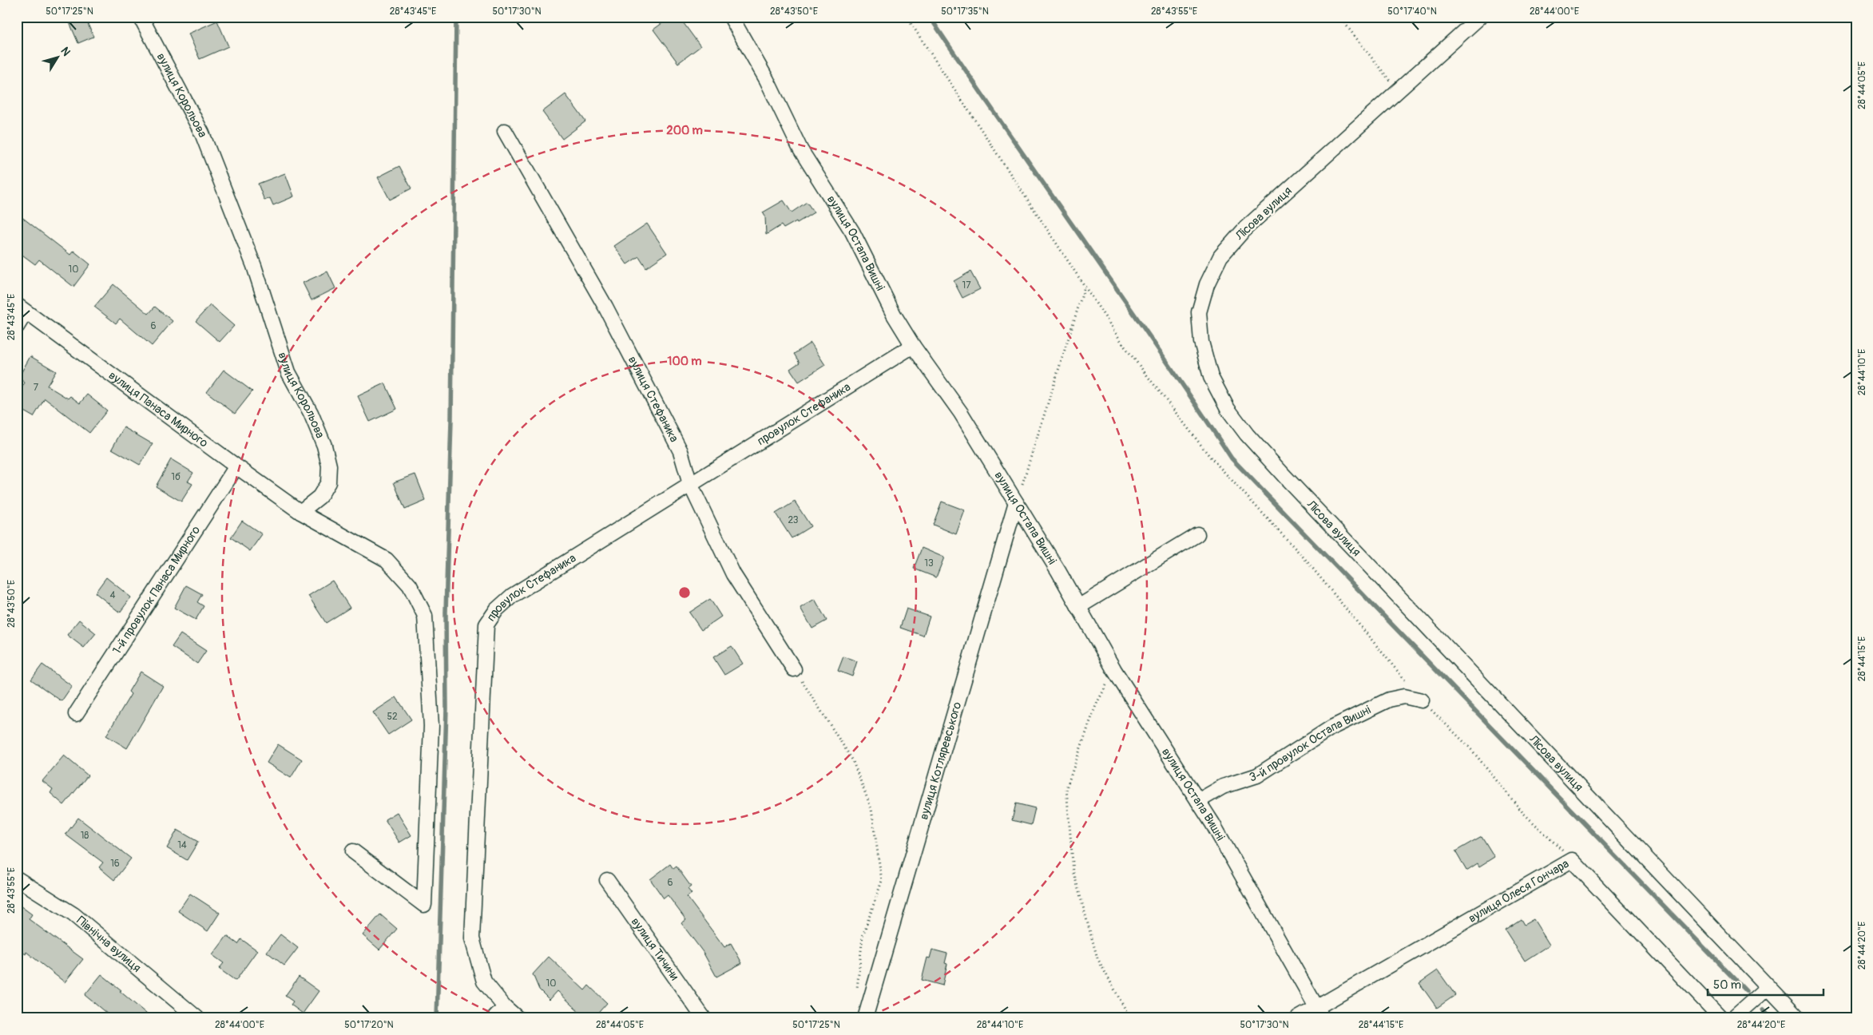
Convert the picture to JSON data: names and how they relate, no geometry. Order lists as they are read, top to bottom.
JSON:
{
  "streets": {
    "street": [
      "вулиця Корольова",
      "Лісова вулиця",
      "вулиця Остапа Вишні",
      "вулиця Стефаника",
      "вулиця Панаса Мирного",
      "провулок Стефаника",
      "1-й провулок Панаса Мирного",
      "3-й провулок Остапа Вишні",
      "вулиця Котляревського",
      "вулиця Олеся Гончара",
      "Північна вулиця",
      "вулиця Тичини"
    ]
  },
  "crossings": [
    ["вулиця Корольова", "вулиця Панаса Мирного"],
    ["вулиця Остапа Вишні", "провулок Стефаника"],
    ["вулиця Остапа Вишні", "3-й провулок Остапа Вишні"],
    ["вулиця Остапа Вишні", "вулиця Котляревського"],
    ["вулиця Остапа Вишні", "вулиця Олеся Гончара"],
    ["вулиця Стефаника", "провулок Стефаника"],
    ["вулиця Панаса Мирного", "1-й провулок Панаса Мирного"]
  ],
  "house_numbers": [
    "10",
    "17",
    "6",
    "7",
    "1б",
    "23",
    "13",
    "4",
    "52",
    "18",
    "14",
    "16",
    "6",
    "10"
  ],
  "scale_bar": "50 m",
  "north": "top right",
  "coordinates": [
    "50°17'25\"N",
    "28°43'45\"E",
    "50°17'30\"N",
    "28°43'50\"E",
    "50°17'35\"N",
    "28°43'55\"E",
    "50°17'40\"N",
    "28°44'00\"E",
    "28°44'05\"E",
    "28°44'10\"E",
    "28°44'15\"E",
    "28°44'20\"E",
    "50°17'20\"N"
  ],
  "rings": ["200 m", "100 m"]
}
